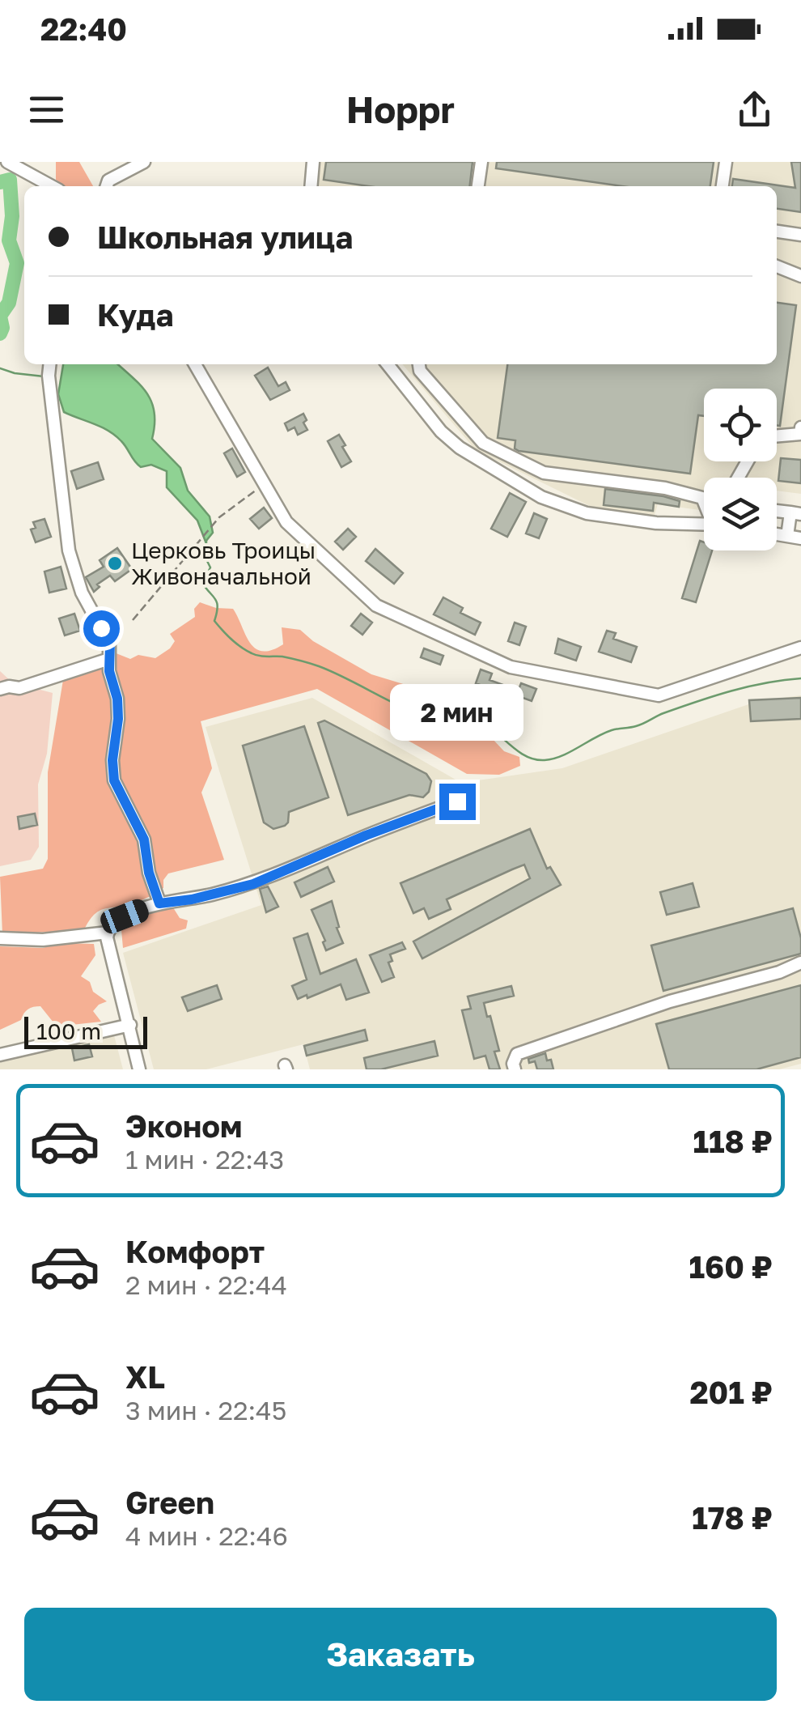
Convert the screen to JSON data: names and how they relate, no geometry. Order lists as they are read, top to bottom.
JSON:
{
  "places": ["Церковь Троицы Живоначальной"],
  "scale_bar": "100 m",
  "page": {
    "status": "22:40",
    "header": "Hoppr",
    "banner": ["Школьная улица", "Куда"],
    "bubble": "2 мин",
    "scale": "100 m",
    "list": [
      {
        "name": "Эконом",
        "note": "1 мин · 22:43",
        "value": "118 ₽"
      },
      {
        "name": "Комфорт",
        "note": "2 мин · 22:44",
        "value": "160 ₽"
      },
      {
        "name": "XL",
        "note": "3 мин · 22:45",
        "value": "201 ₽"
      },
      {
        "name": "Green",
        "note": "4 мин · 22:46",
        "value": "178 ₽"
      }
    ],
    "buttons": "Заказать"
  }
}
